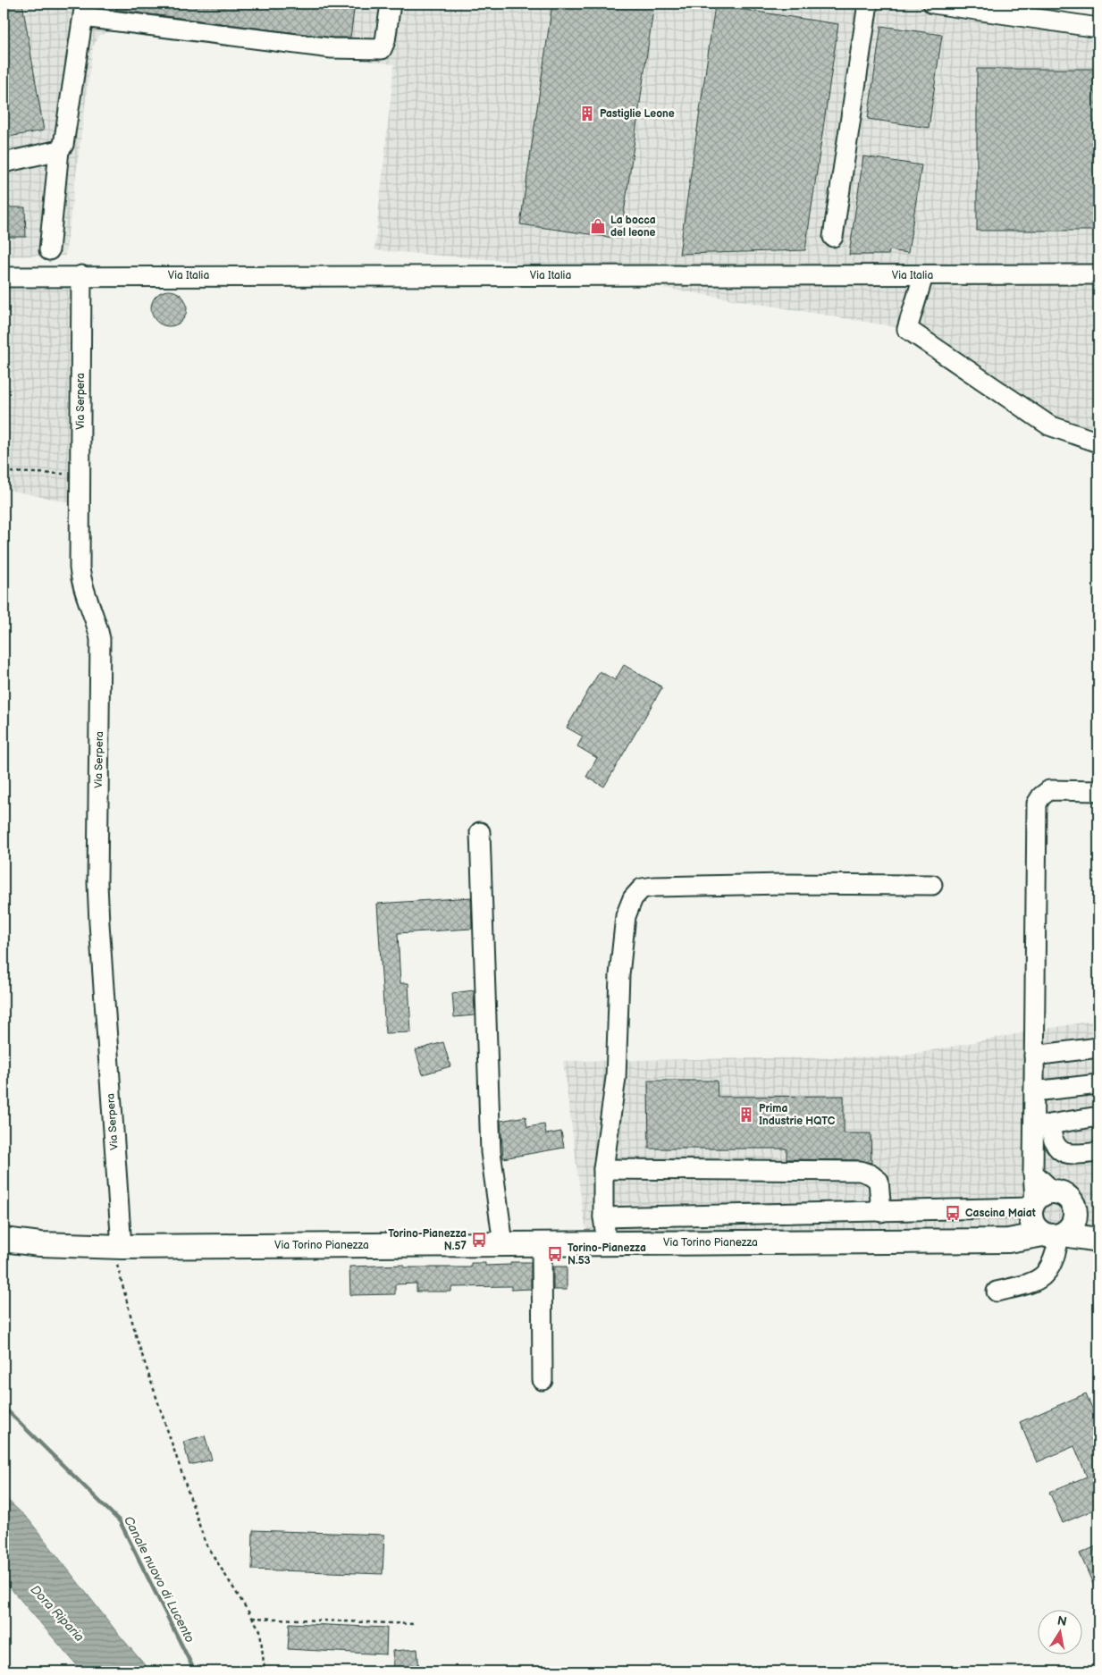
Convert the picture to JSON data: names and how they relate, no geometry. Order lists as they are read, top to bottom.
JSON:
{
  "streets": {
    "main road": ["Via Torino Pianezza"],
    "street": ["Via Italia", "Via Serpera"]
  },
  "crossings": [
    ["Via Italia", "Via Serpera"],
    ["Via Serpera", "Via Torino Pianezza"]
  ],
  "water": ["Canale nuovo di Lucento", "Dora Riparia"],
  "places": {
    "building": ["Pastiglie Leone", "Prima Industrie HQTC"],
    "shop": ["La bocca del leone"],
    "bus stop": ["Cascina Maiat", "Torino-Pianezza N.57", "Torino-Pianezza N.53"]
  },
  "north": "top"
}
